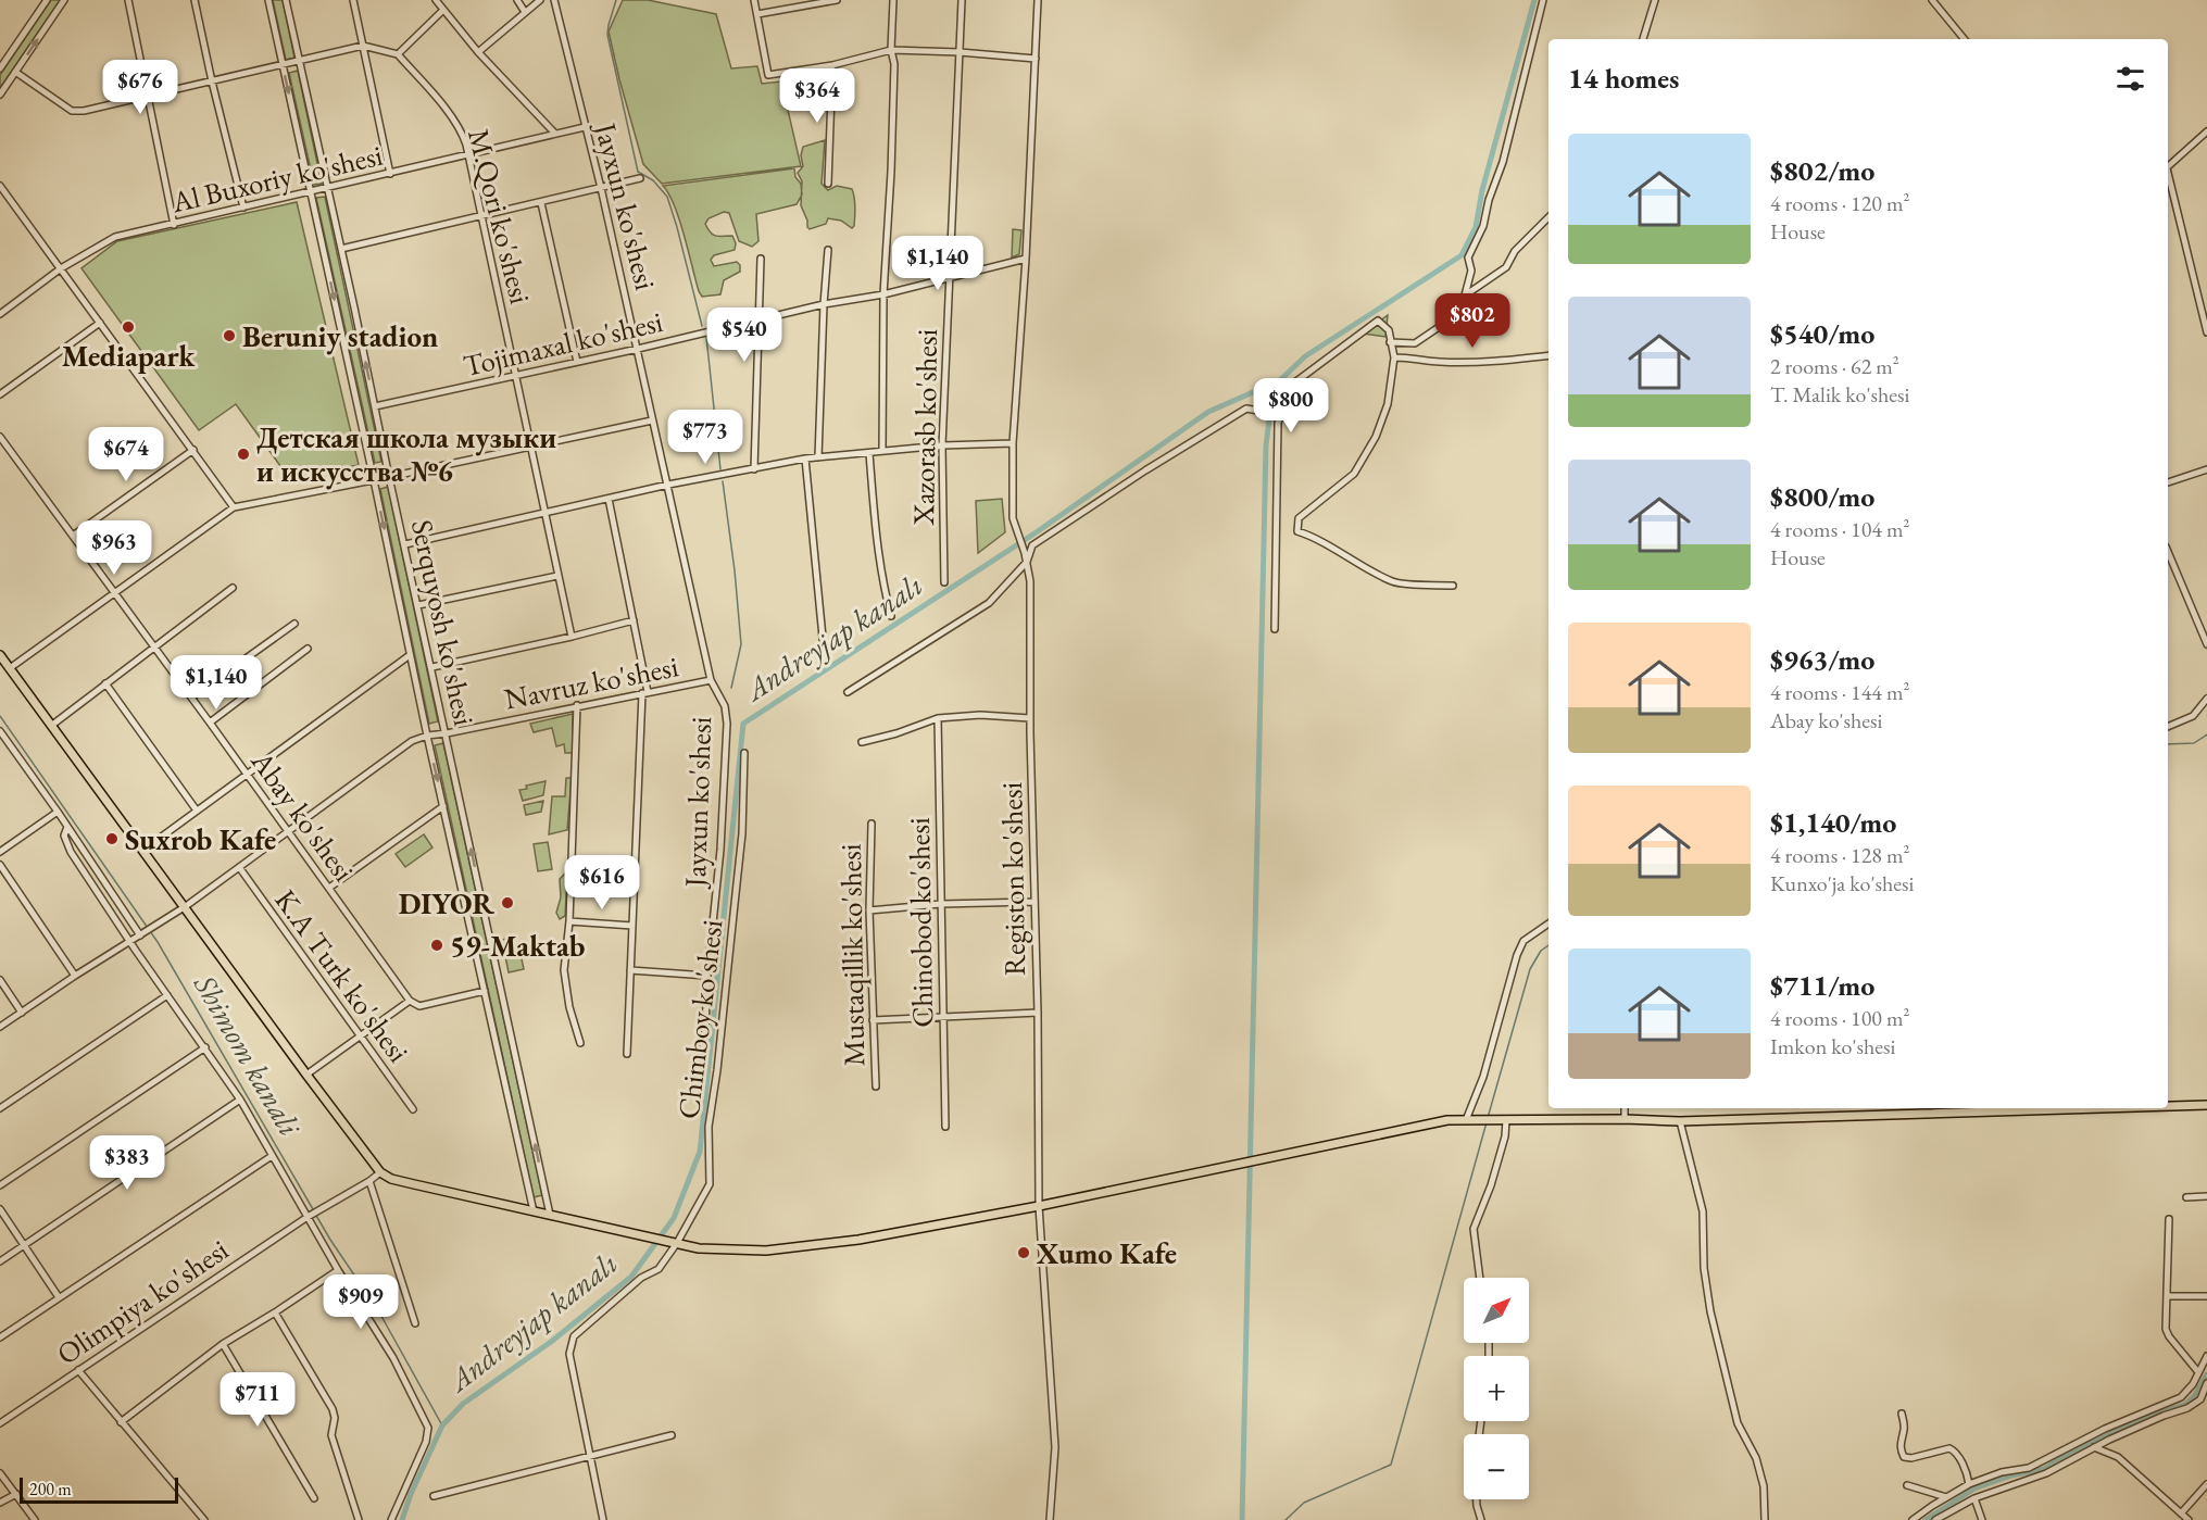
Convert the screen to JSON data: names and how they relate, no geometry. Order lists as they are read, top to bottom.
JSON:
{
  "streets": {
    "street": [
      "Al Buxoriy ko'shesi",
      "Jayxun ko'shesi",
      "M.Qori ko'shesi",
      "Tojimaxal ko'shesi",
      "Xazorasb ko'shesi",
      "Serquyosh ko'shesi",
      "Navruz ko'shesi",
      "Abay ko'shesi",
      "Registon ko'shesi",
      "Chinobod ko'shesi",
      "Mustaqillik ko'shesi",
      "K.A Turk ko'shesi",
      "Chimboy ko'shesi",
      "Olimpiya ko'shesi"
    ]
  },
  "crossings": [
    ["Al Buxoriy ko'shesi", "Jayxun ko'shesi"],
    ["Al Buxoriy ko'shesi", "M.Qori ko'shesi"],
    ["Al Buxoriy ko'shesi", "Serquyosh ko'shesi"],
    ["Jayxun ko'shesi", "Tojimaxal ko'shesi"],
    ["Jayxun ko'shesi", "Navruz ko'shesi"],
    ["M.Qori ko'shesi", "Tojimaxal ko'shesi"],
    ["Tojimaxal ko'shesi", "Xazorasb ko'shesi"],
    ["Tojimaxal ko'shesi", "Serquyosh ko'shesi"],
    ["Tojimaxal ko'shesi", "Registon ko'shesi"],
    ["Serquyosh ko'shesi", "Navruz ko'shesi"],
    ["Navruz ko'shesi", "Abay ko'shesi"],
    ["Navruz ko'shesi", "K.A Turk ko'shesi"]
  ],
  "water": ["Andreyjap kanalı", "Shimom kanali"],
  "places": [
    "Mediapark",
    "Beruniy stadion",
    "Детская школа музыки и искусства №6",
    "Suxrob Kafe",
    "DIYOR",
    "59-Maktab",
    "Xumo Kafe"
  ],
  "scale_bar": "200 m",
  "north": "top right",
  "page": {
    "heading": "14 homes",
    "price": [
      "$676",
      "$364",
      "$1,140",
      "$802",
      "$540",
      "$800",
      "$773",
      "$674",
      "$963",
      "$1,140",
      "$616",
      "$383",
      "$909",
      "$711"
    ],
    "list": [
      {
        "name": "$802/mo",
        "note": "4 rooms · 120 m² · House"
      },
      {
        "name": "$540/mo",
        "note": "2 rooms · 62 m² · T. Malik ko'shesi"
      },
      {
        "name": "$800/mo",
        "note": "4 rooms · 104 m² · House"
      },
      {
        "name": "$963/mo",
        "note": "4 rooms · 144 m² · Abay ko'shesi"
      },
      {
        "name": "$1,140/mo",
        "note": "4 rooms · 128 m² · Kunxo'ja ko'shesi"
      },
      {
        "name": "$711/mo",
        "note": "4 rooms · 100 m² · Imkon ko'shesi"
      }
    ],
    "map_buttons": ["+", "−"],
    "scale": "200 m"
  }
}
